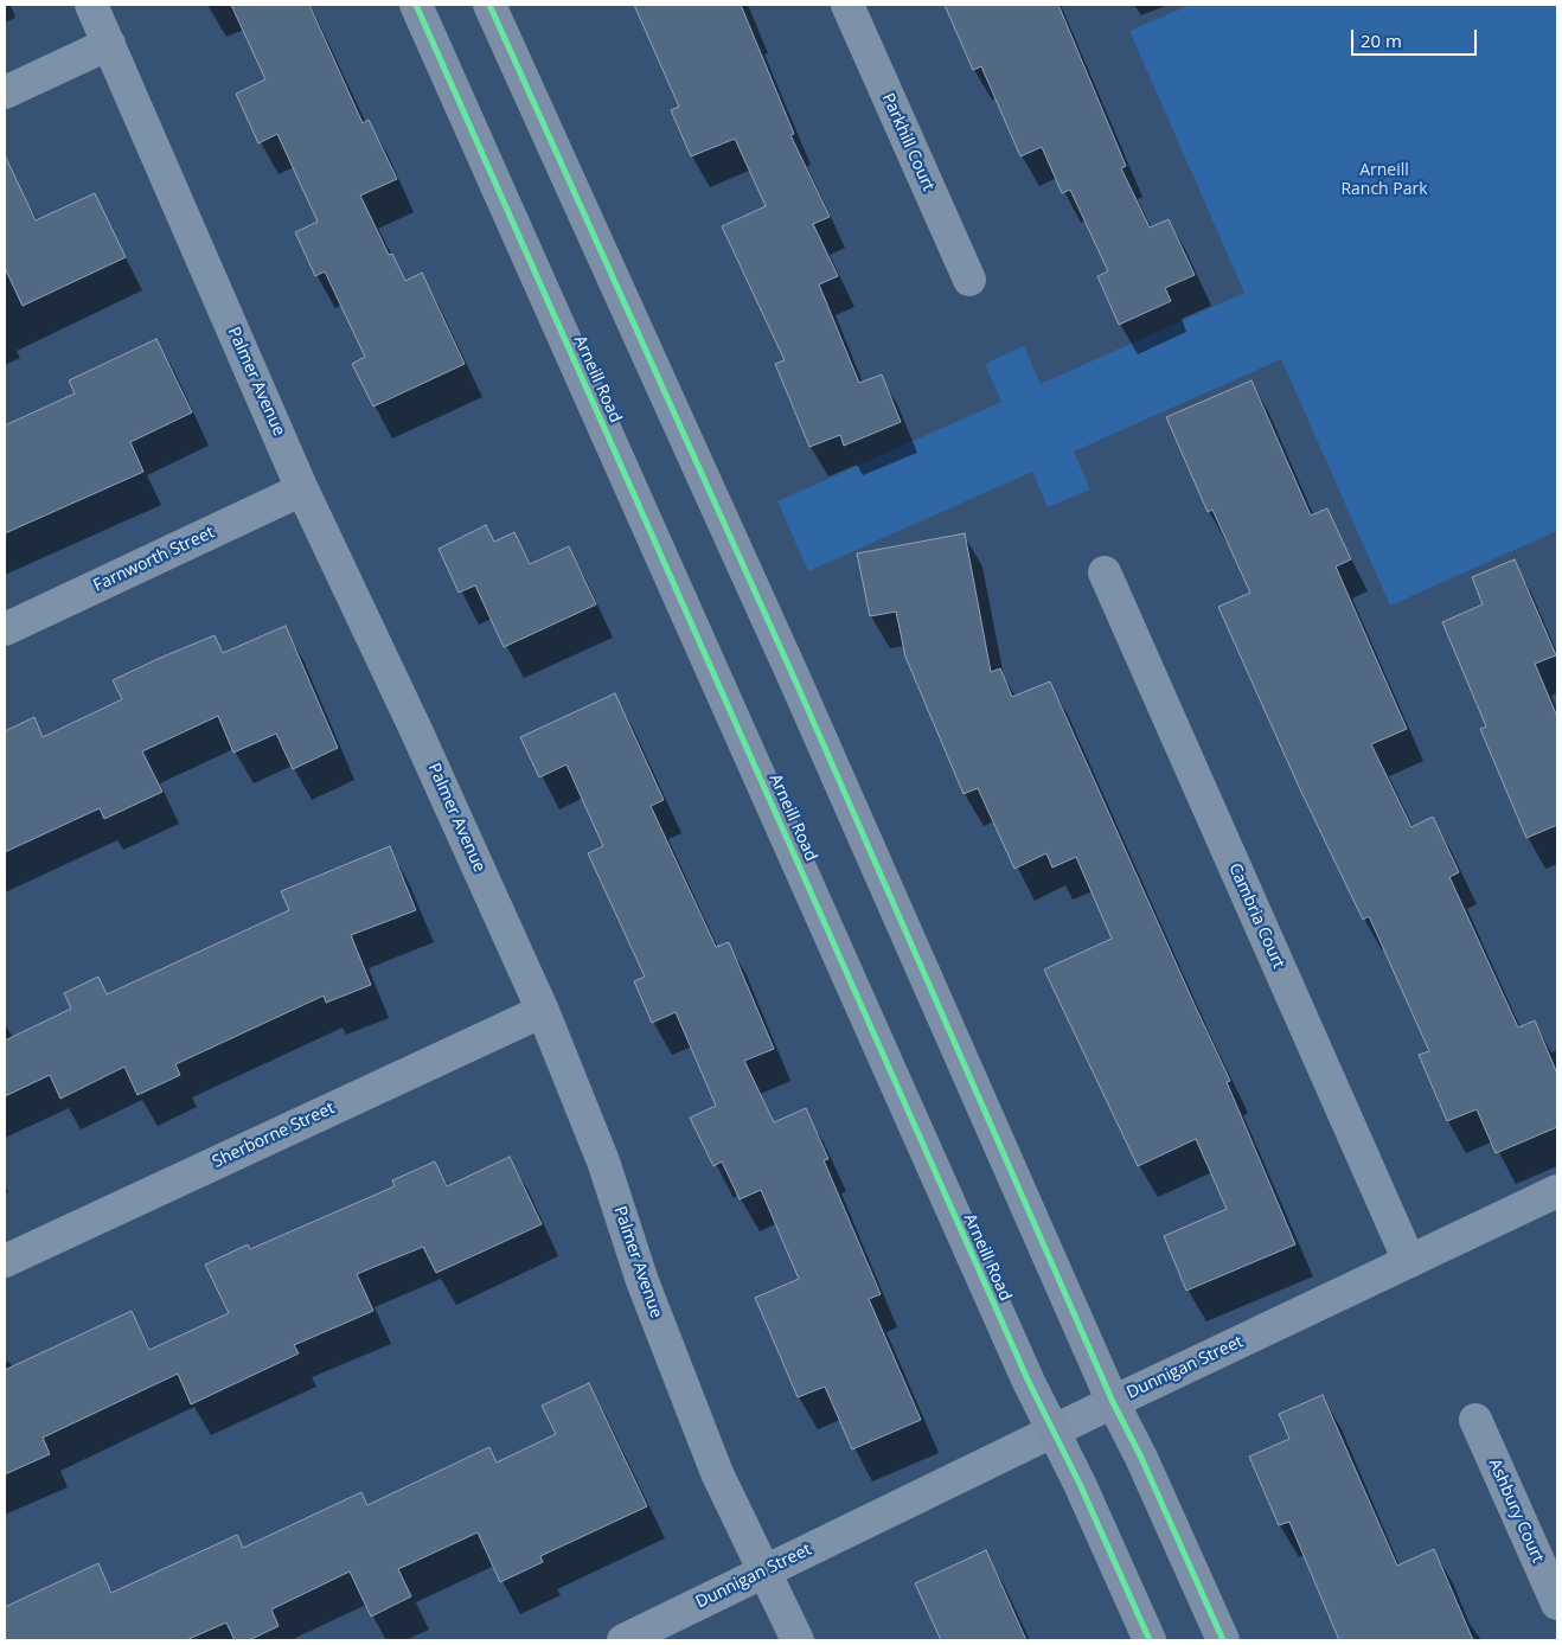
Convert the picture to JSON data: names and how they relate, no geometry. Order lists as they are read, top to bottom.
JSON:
{
  "streets": {
    "main road": ["Arneill Road"],
    "street": [
      "Parkhill Court",
      "Palmer Avenue",
      "Farnworth Street",
      "Cambria Court",
      "Sherborne Street",
      "Dunnigan Street",
      "Ashbury Court"
    ]
  },
  "crossings": [
    ["Arneill Road", "Dunnigan Street"],
    ["Palmer Avenue", "Farnworth Street"],
    ["Palmer Avenue", "Sherborne Street"],
    ["Palmer Avenue", "Dunnigan Street"],
    ["Cambria Court", "Dunnigan Street"]
  ],
  "parks": ["Arneill Ranch Park"],
  "scale_bar": "20 m"
}
